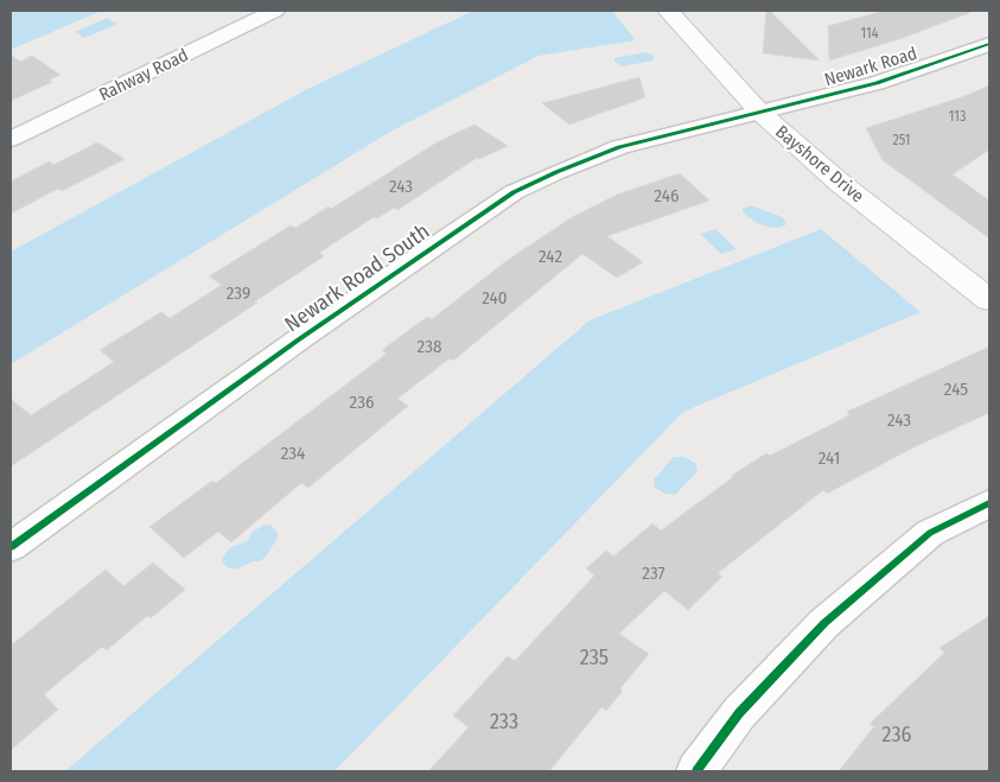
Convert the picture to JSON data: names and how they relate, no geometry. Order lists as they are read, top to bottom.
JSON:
{
  "streets": {
    "street": [
      "Newark Road",
      "Rahway Road",
      "Bayshore Drive",
      "Newark Road South"
    ]
  },
  "crossings": [
    ["Newark Road", "Bayshore Drive"],
    ["Newark Road", "Newark Road South"],
    ["Bayshore Drive", "Newark Road South"]
  ],
  "house_numbers": [
    "114",
    "113",
    "251",
    "243",
    "246",
    "242",
    "239",
    "240",
    "238",
    "245",
    "236",
    "243",
    "234",
    "241",
    "237",
    "235",
    "233",
    "236"
  ]
}
